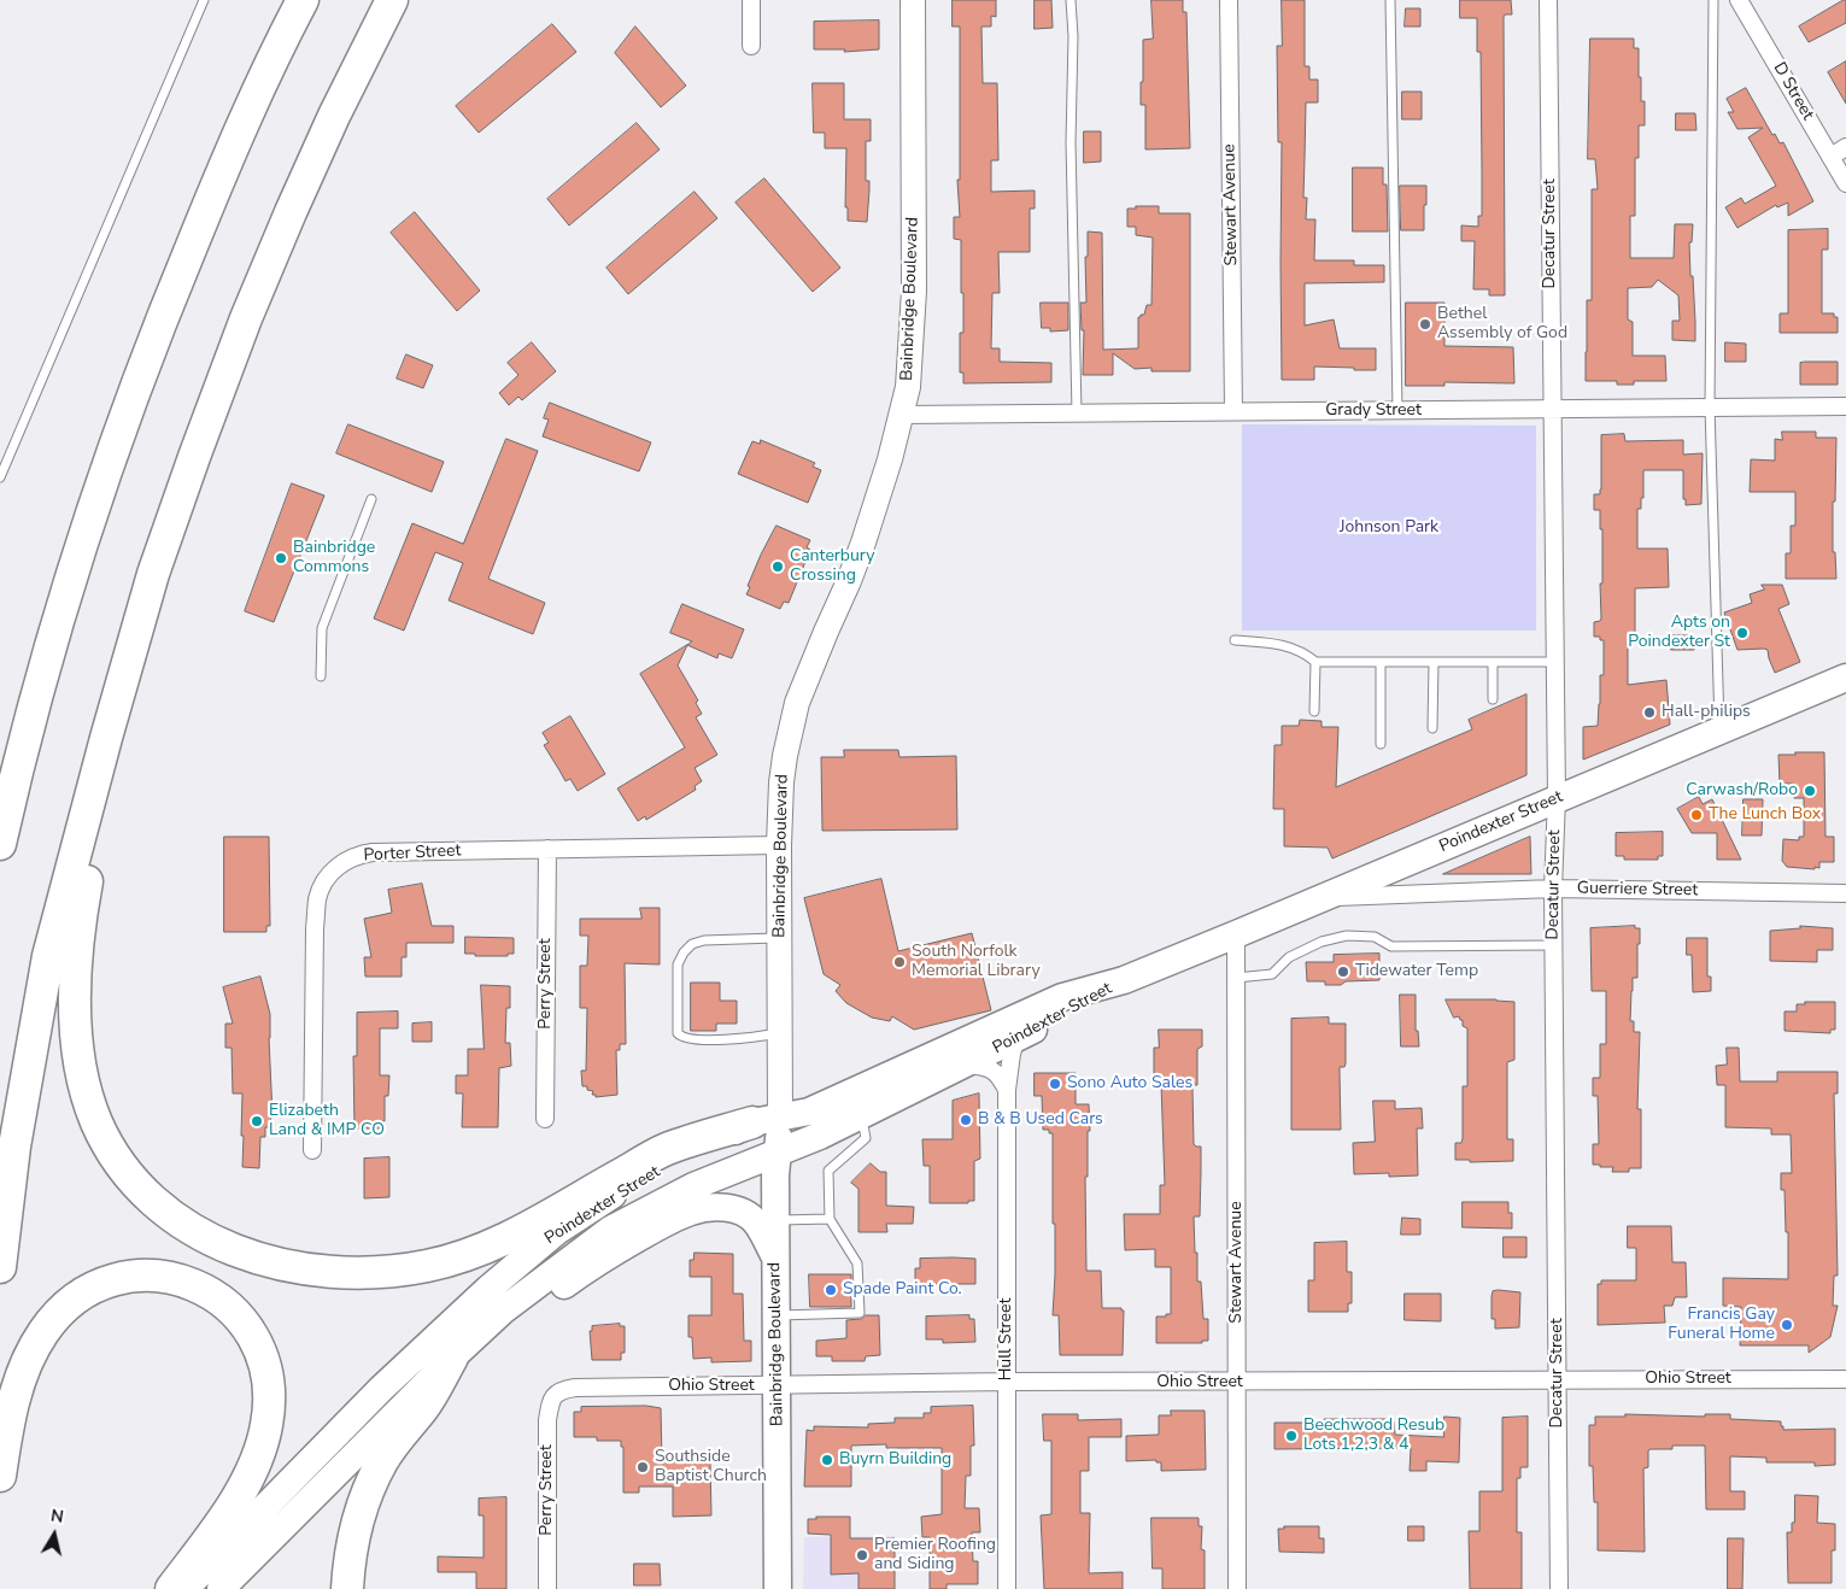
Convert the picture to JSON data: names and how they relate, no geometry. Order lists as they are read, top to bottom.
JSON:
{
  "streets": {
    "main road": ["Bainbridge Boulevard", "Poindexter Street"],
    "street": [
      "D Street",
      "Stewart Avenue",
      "Decatur Street",
      "Grady Street",
      "Porter Street",
      "Guerriere Street",
      "Perry Street",
      "Hull Street",
      "Ohio Street"
    ]
  },
  "crossings": [
    ["Stewart Avenue", "Grady Street"],
    ["Stewart Avenue", "Poindexter Street"],
    ["Stewart Avenue", "Ohio Street"],
    ["Decatur Street", "Grady Street"],
    ["Decatur Street", "Poindexter Street"],
    ["Decatur Street", "Guerriere Street"],
    ["Decatur Street", "Ohio Street"],
    ["Bainbridge Boulevard", "Grady Street"],
    ["Bainbridge Boulevard", "Poindexter Street"],
    ["Bainbridge Boulevard", "Porter Street"],
    ["Bainbridge Boulevard", "Ohio Street"],
    ["Poindexter Street", "Guerriere Street"],
    ["Poindexter Street", "Hull Street"],
    ["Porter Street", "Perry Street"],
    ["Perry Street", "Ohio Street"],
    ["Hull Street", "Ohio Street"]
  ],
  "parks": ["Johnson Park"],
  "places": [
    "Bethel Assembly of God",
    "Bainbridge Commons",
    "Canterbury Crossing",
    "Apts on Poindexter St",
    "Hall-philips",
    "Carwash/Robo",
    "The Lunch Box",
    "South Norfolk Memorial Library",
    "Tidewater Temp",
    "Sono Auto Sales",
    "B & B Used Cars",
    "Elizabeth Land & IMP CO",
    "Spade Paint Co.",
    "Francis Gay Funeral Home",
    "Beechwood Resub Lots 1,2,3 & 4",
    "Buyrn Building",
    "Southside Baptist Church",
    "Premier Roofing and Siding"
  ],
  "north": "top"
}
